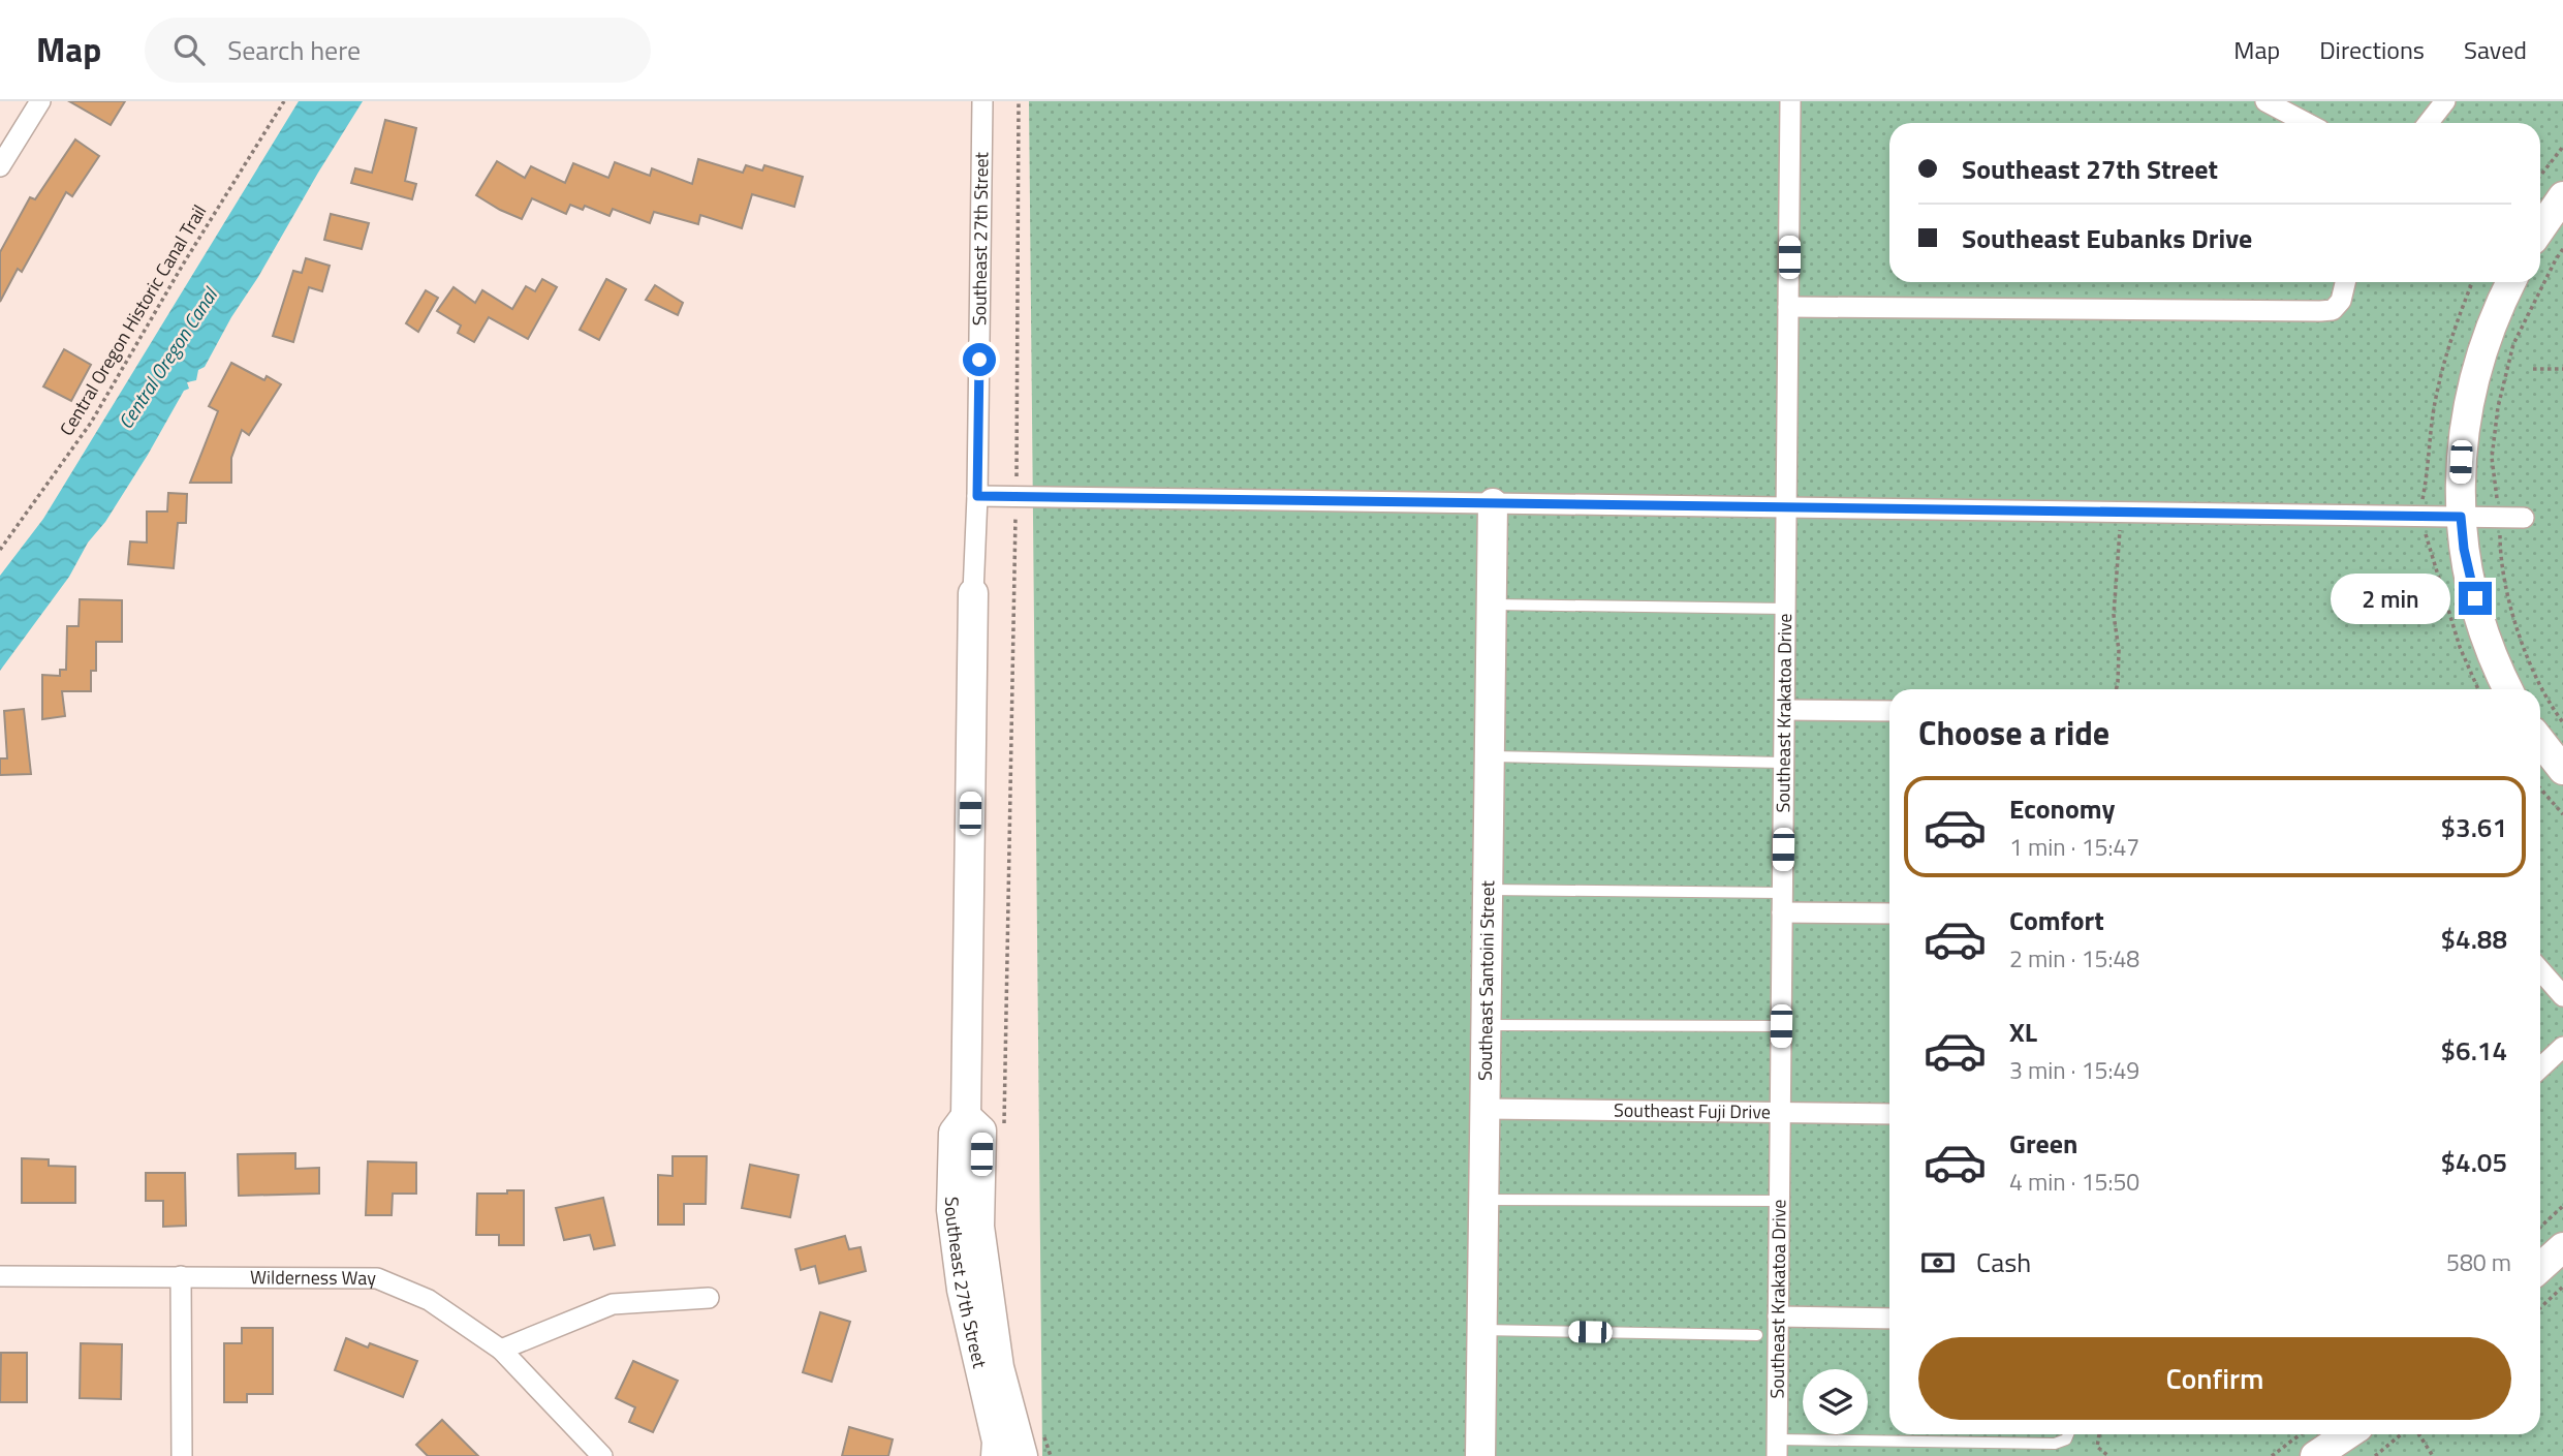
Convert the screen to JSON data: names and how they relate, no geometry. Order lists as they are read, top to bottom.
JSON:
{
  "streets": {
    "street": [
      "Southeast 27th Street",
      "Southeast Krakatoa Drive",
      "Southeast Santoini Street",
      "Southeast Fuji Drive",
      "Wilderness Way"
    ],
    "path": ["Central Oregon Historic Canal Trail"]
  },
  "crossings": [
    ["Southeast Krakatoa Drive", "Southeast Fuji Drive"],
    ["Southeast Santoini Street", "Southeast Fuji Drive"]
  ],
  "water": ["Central Oregon Canal"],
  "page": {
    "header": "Map",
    "search": "Search here",
    "nav": ["Map", "Directions", "Saved"],
    "banner": ["Southeast 27th Street", "Southeast Eubanks Drive"],
    "bubble": "2 min",
    "heading": "Choose a ride",
    "list": [
      {
        "name": "Economy",
        "note": "1 min · 15:47",
        "value": "$3.61"
      },
      {
        "name": "Comfort",
        "note": "2 min · 15:48",
        "value": "$4.88"
      },
      {
        "name": "XL",
        "note": "3 min · 15:49",
        "value": "$6.14"
      },
      {
        "name": "Green",
        "note": "4 min · 15:50",
        "value": "$4.05"
      }
    ],
    "pay": ["Cash", "580 m"],
    "buttons": "Confirm"
  }
}
